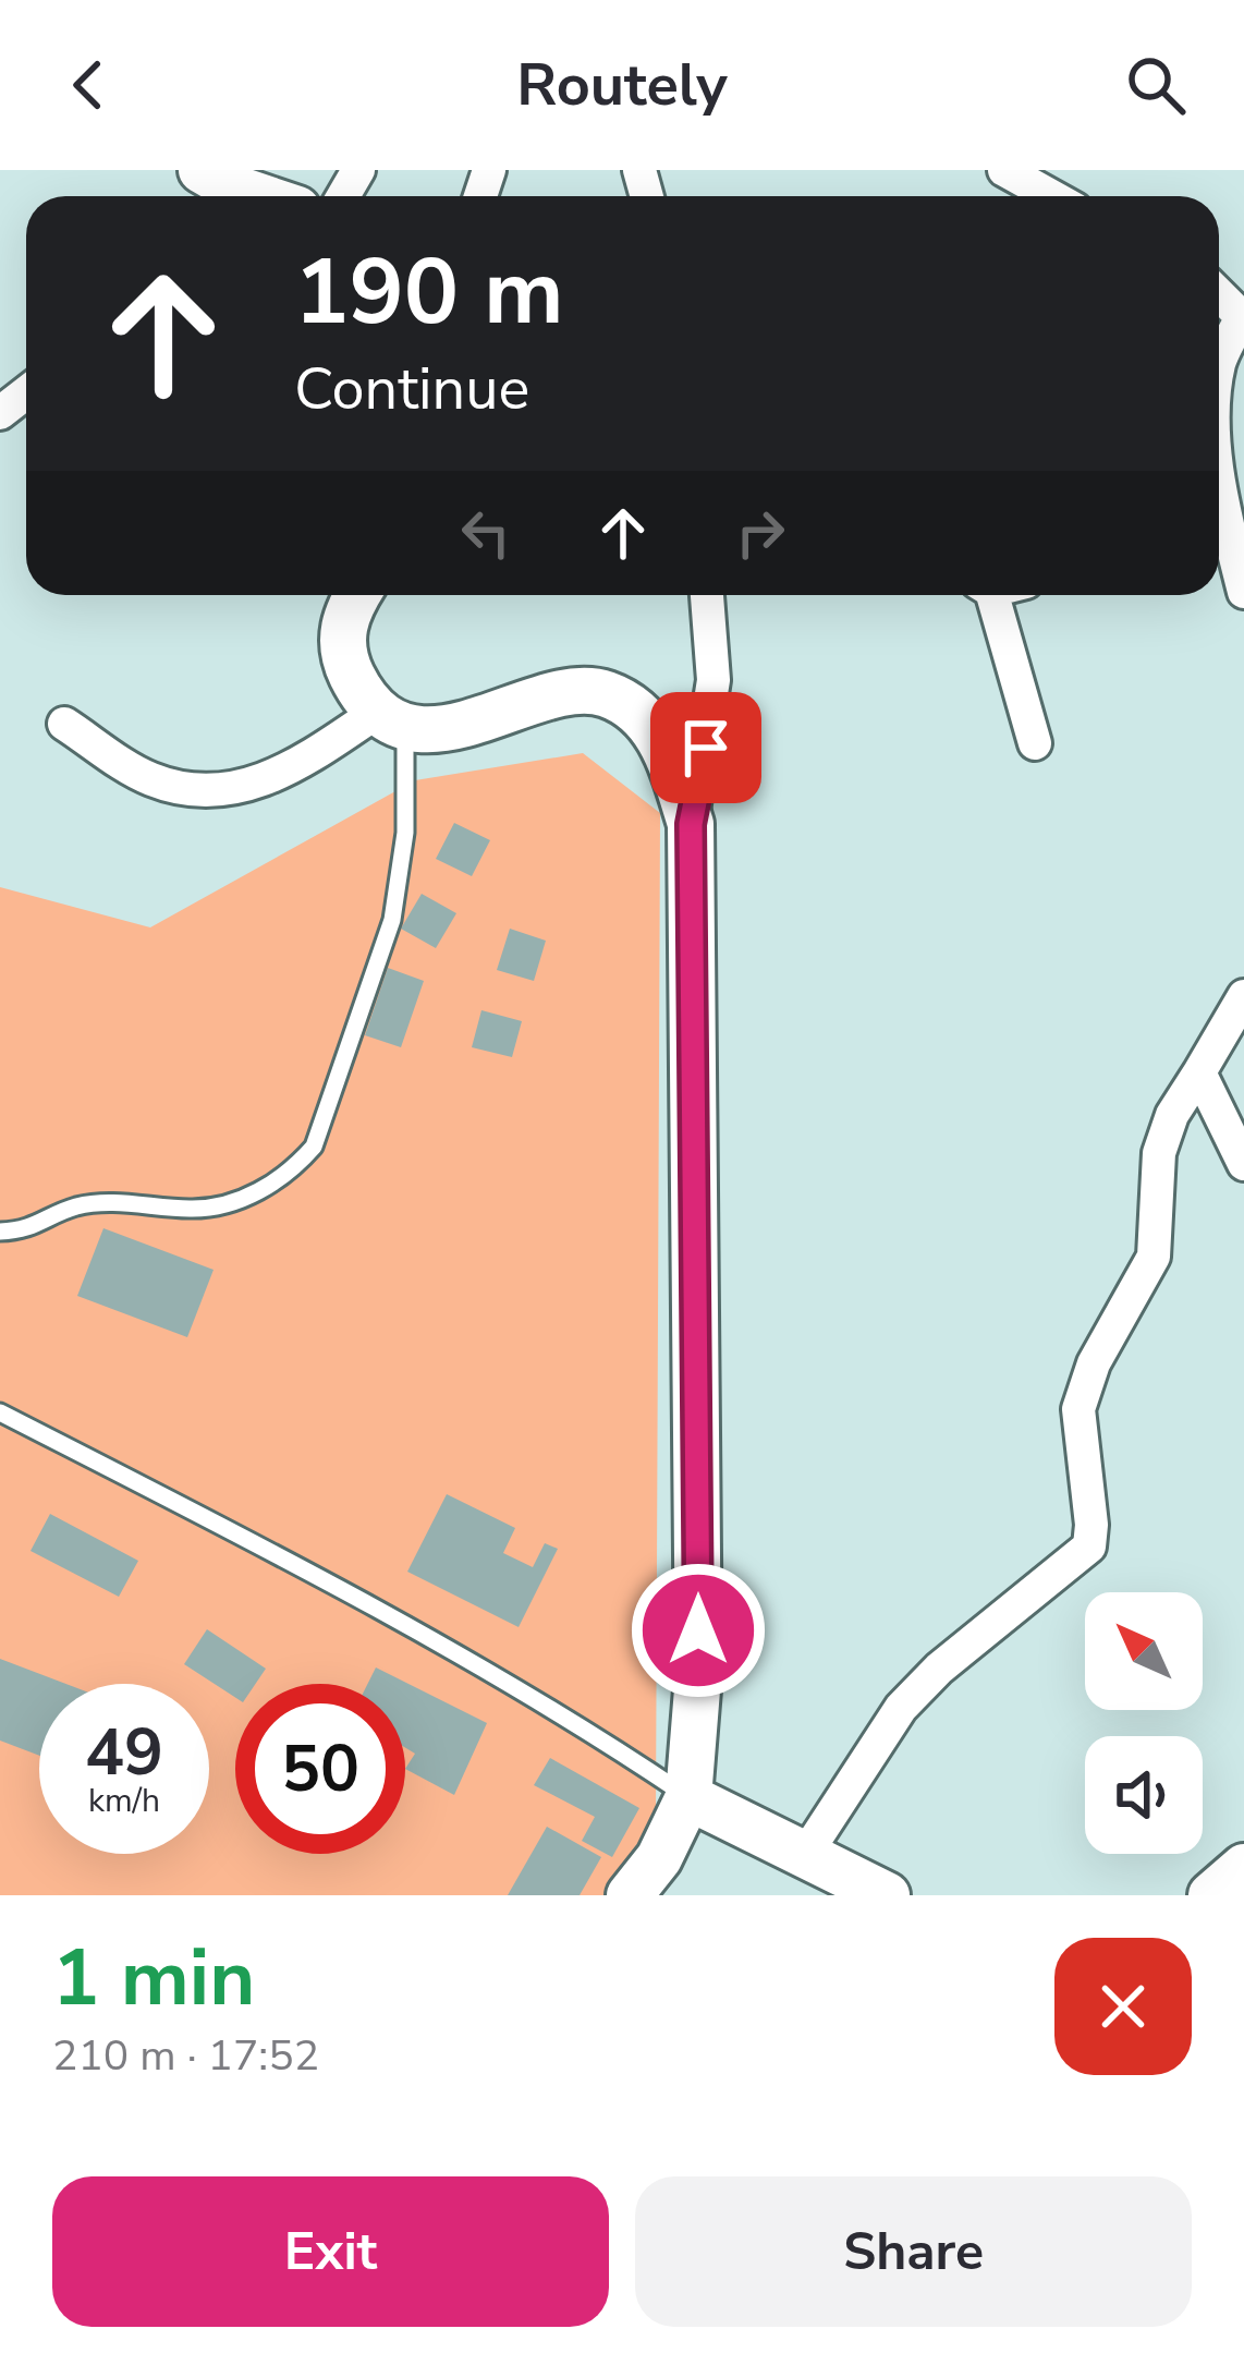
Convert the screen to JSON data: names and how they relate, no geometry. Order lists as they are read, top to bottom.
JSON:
{
  "north": "top left",
  "page": {
    "header": "Routely",
    "turn": ["190 m", "Continue"],
    "speed": "49 km/h",
    "limit": "50",
    "heading": ["1 min", "210 m · 17:52"],
    "buttons": ["Exit", "Share"]
  }
}
